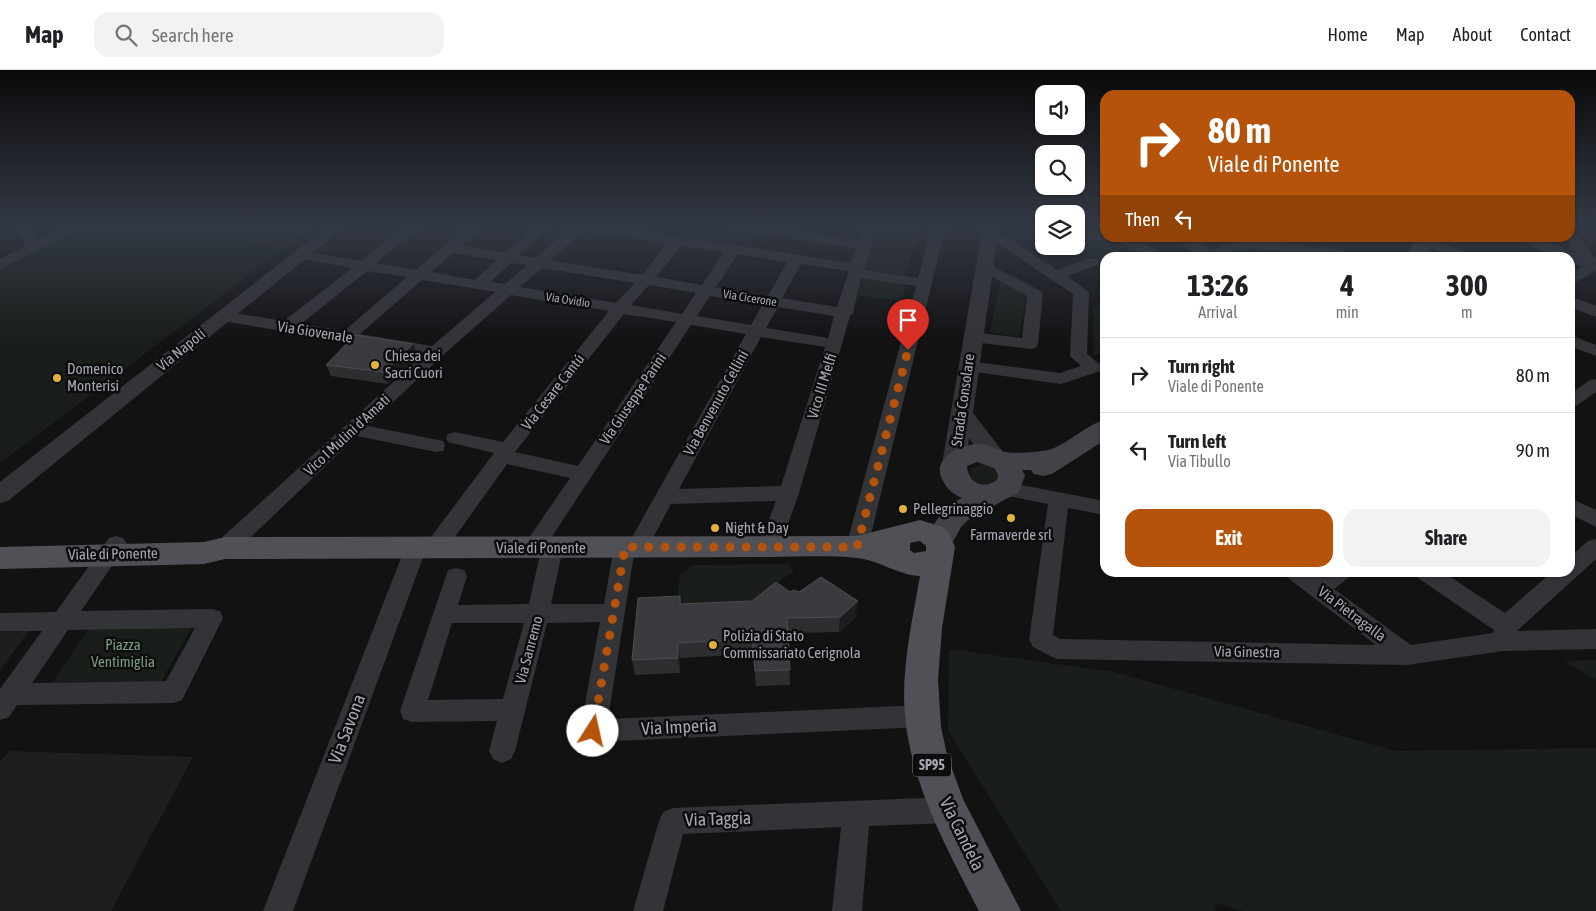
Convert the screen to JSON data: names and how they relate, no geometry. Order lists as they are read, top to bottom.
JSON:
{
  "streets": {
    "main road": ["Viale di Ponente", "SP95", "Via Candela"],
    "street": [
      "Via Cicerone",
      "Via Ovidio",
      "Via Giovenale",
      "Via Napoli",
      "Vico III Melfi",
      "Via Cesare Cantú",
      "Via Giuseppe Parini",
      "Strada Consolare",
      "Via Benvenuto Cellini",
      "Vico I Mulini d'Amati",
      "Via Pietragalla",
      "Via Sanremo",
      "Via Ginestra",
      "Via Imperia",
      "Via Savona",
      "Via Taggia"
    ]
  },
  "crossings": [
    ["Via Cicerone", "Vico III Melfi"],
    ["Via Cicerone", "Via Cesare Cantú"],
    ["Via Cicerone", "Via Giuseppe Parini"],
    ["Via Cicerone", "Via Benvenuto Cellini"],
    ["Via Ovidio", "Vico III Melfi"],
    ["Via Ovidio", "Via Cesare Cantú"],
    ["Via Ovidio", "Via Giuseppe Parini"],
    ["Via Ovidio", "Via Benvenuto Cellini"],
    ["Via Ovidio", "Vico I Mulini d'Amati"],
    ["Via Giovenale", "Via Napoli"],
    ["Via Giovenale", "Vico I Mulini d'Amati"],
    ["Vico III Melfi", "Viale di Ponente"],
    ["Via Cesare Cantú", "Viale di Ponente"],
    ["Via Cesare Cantú", "Via Savona"],
    ["Via Giuseppe Parini", "Viale di Ponente"],
    ["Via Giuseppe Parini", "Via Sanremo"],
    ["Via Benvenuto Cellini", "Viale di Ponente"],
    ["Via Benvenuto Cellini", "Via Imperia"],
    ["Vico I Mulini d'Amati", "Viale di Ponente"],
    ["Viale di Ponente", "Via Sanremo"],
    ["Viale di Ponente", "Via Imperia"],
    ["Viale di Ponente", "Via Savona"],
    ["Viale di Ponente", "Via Candela"],
    ["Via Pietragalla", "Via Ginestra"],
    ["Via Imperia", "Via Candela"],
    ["Via Taggia", "Via Candela"]
  ],
  "parks": ["Piazza Ventimiglia"],
  "places": [
    "Chiesa dei Sacri Cuori",
    "Domenico Monterisi",
    "Pellegrinaggio",
    "Farmaverde srl",
    "Night & Day",
    "Polizia di Stato Commissariato Cerignola"
  ],
  "page": {
    "header": "Map",
    "search": "Search here",
    "nav": [
      "Home",
      "Map",
      "About",
      "Contact"
    ],
    "turn": ["80 m", "Viale di Ponente"],
    "then": "Then",
    "eta": [
      "13:26",
      "Arrival",
      "4",
      "min",
      "300",
      "m"
    ],
    "list": [
      {
        "name": "Turn right",
        "note": "Viale di Ponente",
        "value": "80 m"
      },
      {
        "name": "Turn left",
        "note": "Via Tibullo",
        "value": "90 m"
      }
    ],
    "buttons": ["Exit", "Share"]
  }
}
